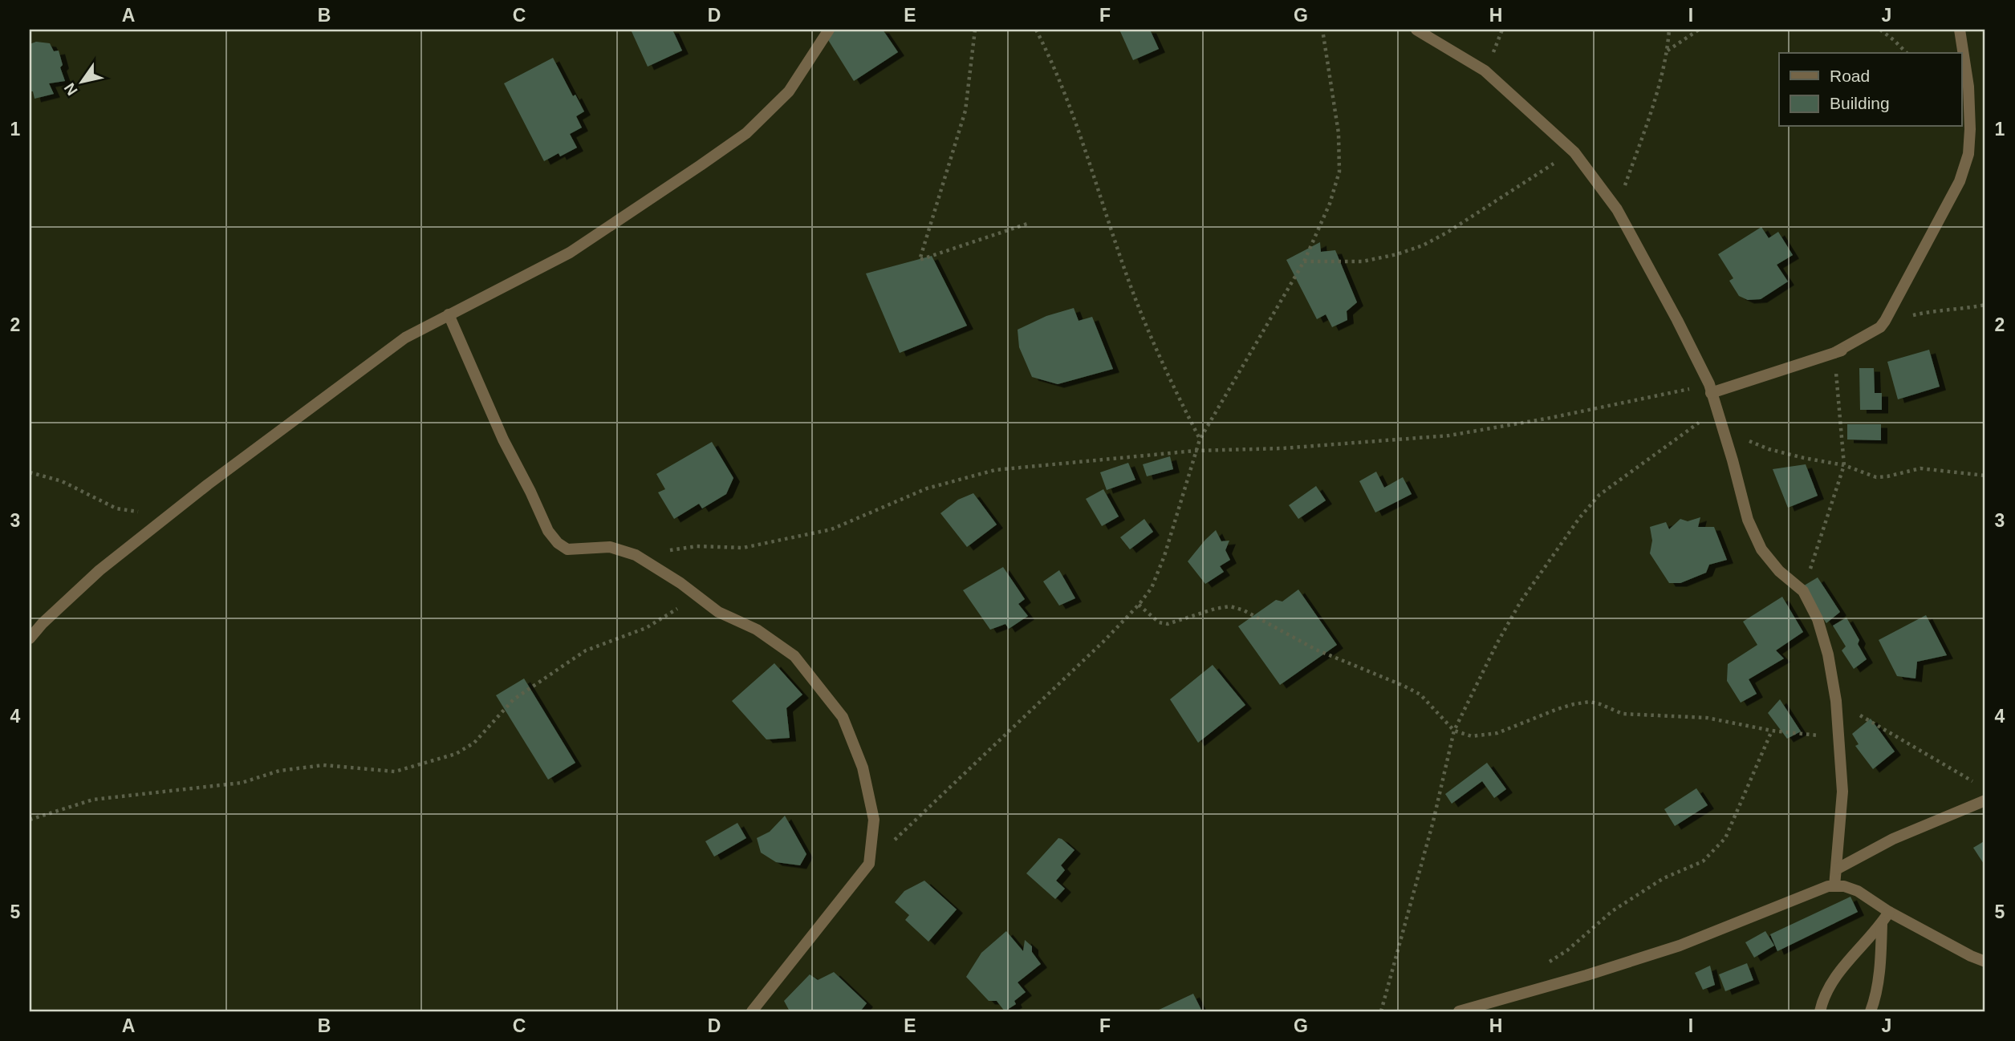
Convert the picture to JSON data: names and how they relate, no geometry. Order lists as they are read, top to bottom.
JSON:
{
  "legend": ["Road", "Building"],
  "north": "bottom left",
  "grid": {
    "columns": [
      "A",
      "B",
      "C",
      "D",
      "E",
      "F",
      "G",
      "H",
      "I",
      "J"
    ],
    "rows": [
      "1",
      "2",
      "3",
      "4",
      "5"
    ]
  }
}
